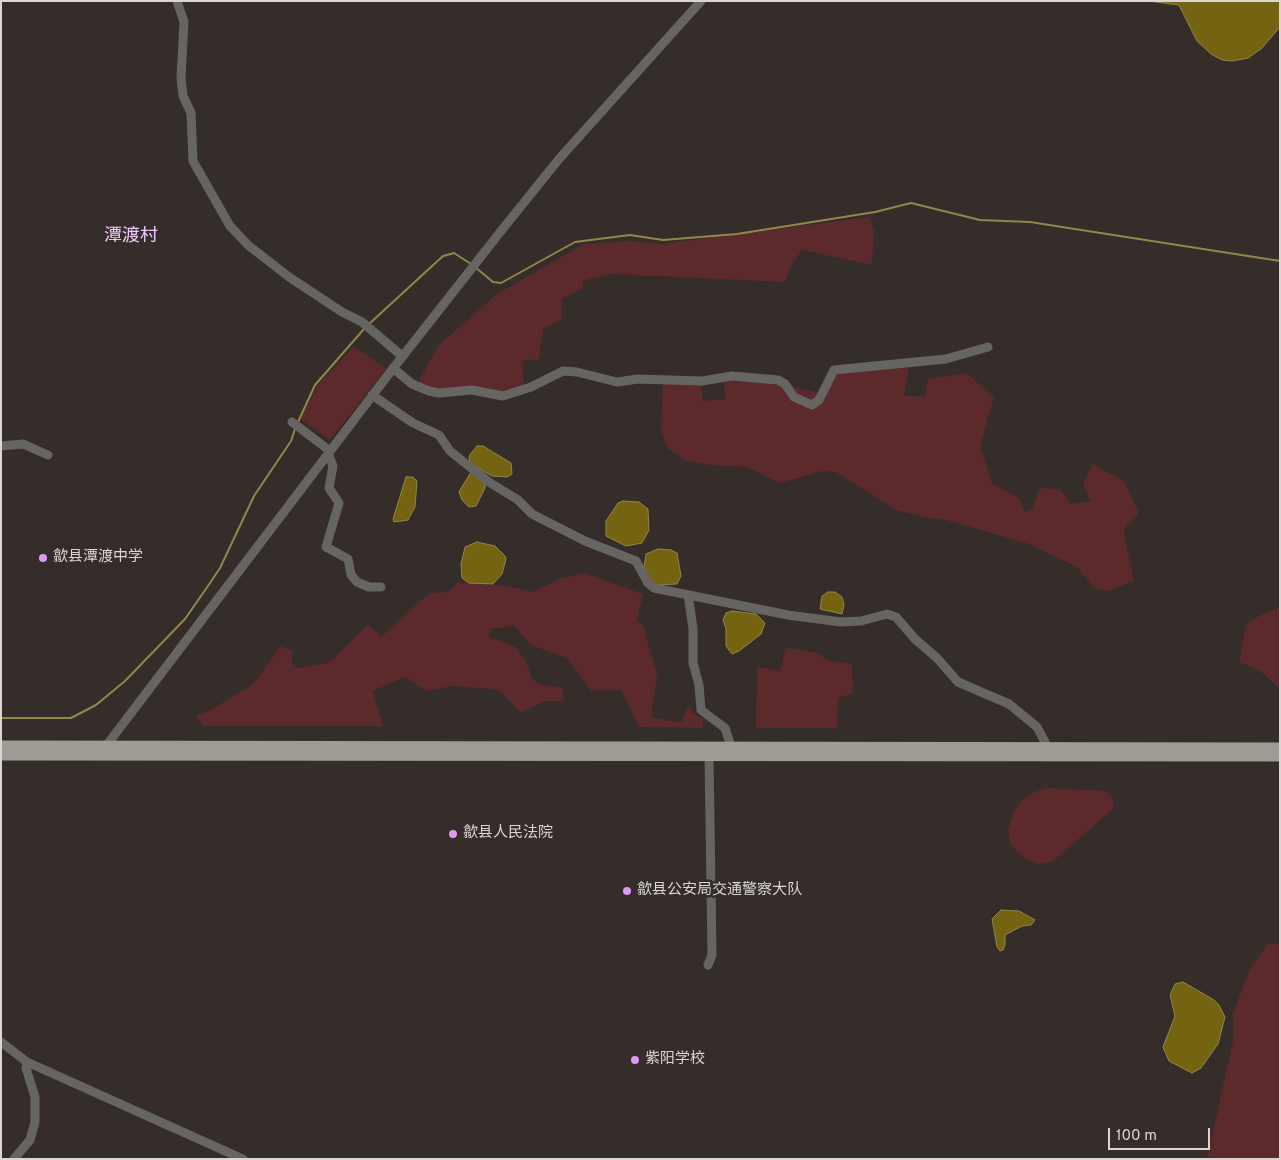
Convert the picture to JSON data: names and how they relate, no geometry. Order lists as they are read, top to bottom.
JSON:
{
  "districts": ["潭渡村"],
  "places": [
    "歙县潭渡中学",
    "歙县人民法院",
    "歙县公安局交通警察大队",
    "紫阳学校"
  ],
  "scale_bar": "100 m"
}
